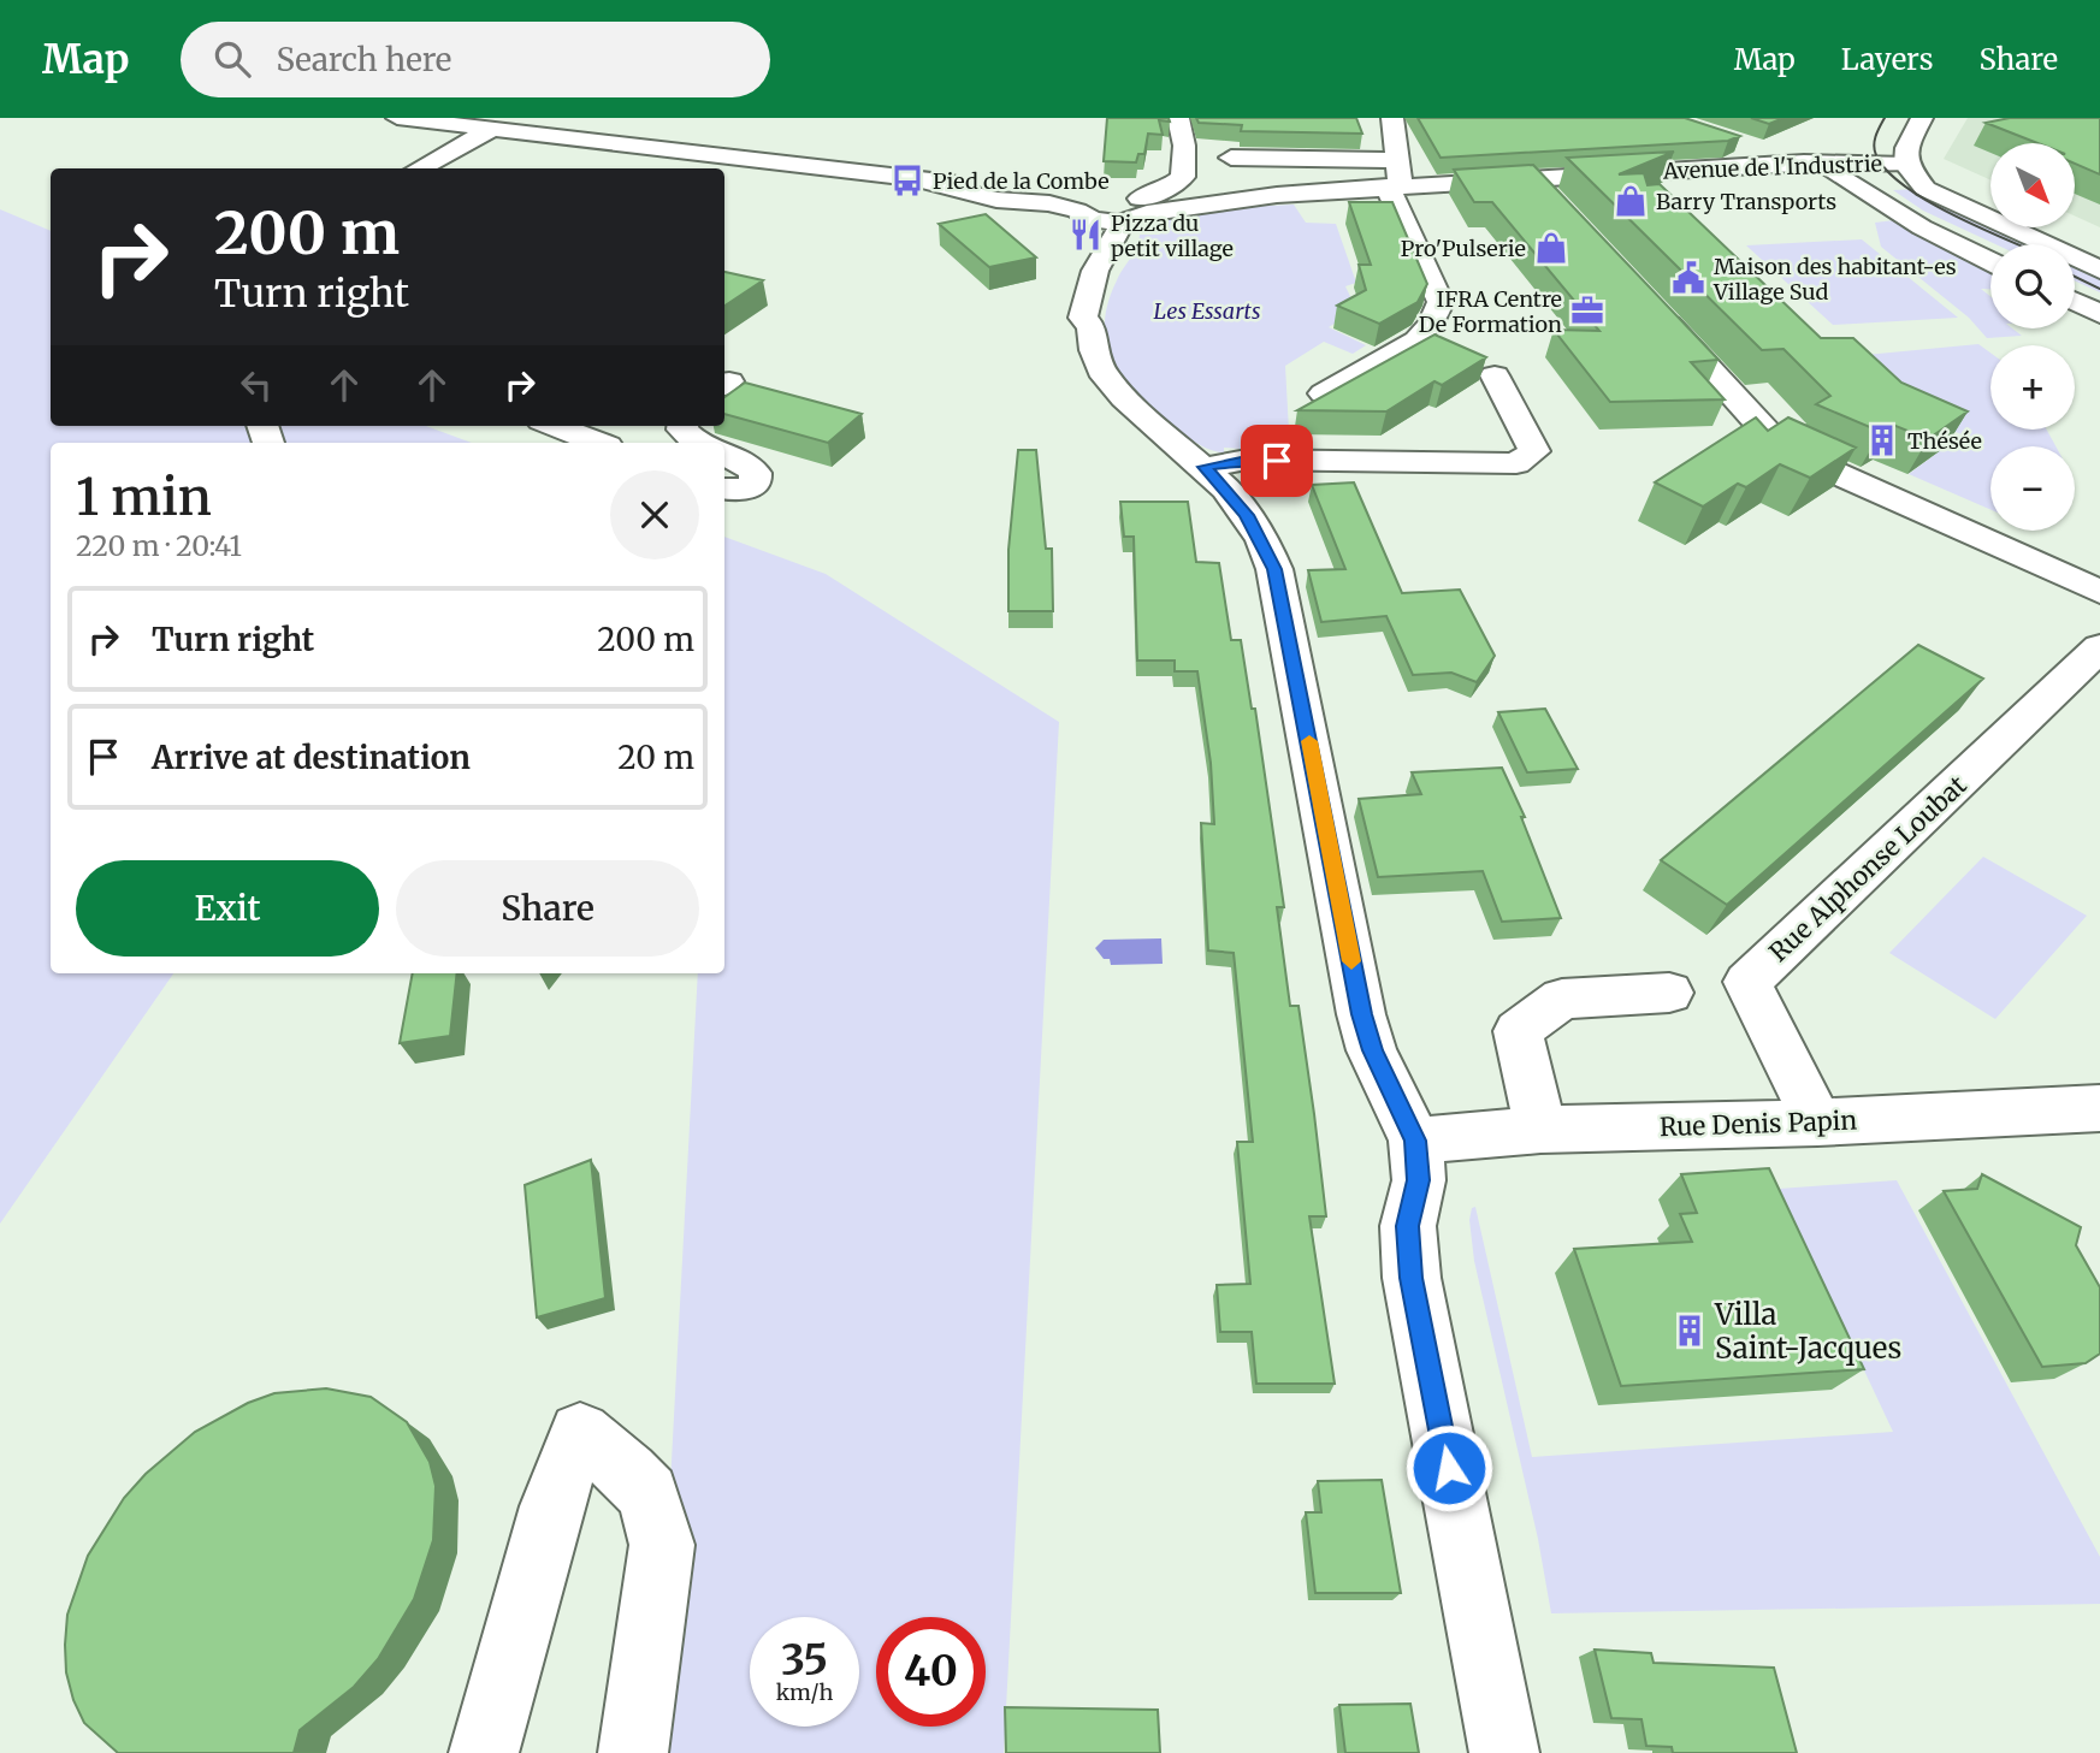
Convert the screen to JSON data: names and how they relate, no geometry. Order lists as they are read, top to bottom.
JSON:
{
  "streets": {
    "street": ["Avenue de l'Industrie", "Rue Alphonse Loubat", "Rue Denis Papin"]
  },
  "crossings": [
    ["Rue Alphonse Loubat", "Rue Denis Papin"]
  ],
  "parks": ["Les Essarts"],
  "places": {
    "bus stop": ["Pied de la Combe"],
    "shop": ["Barry Transports", "Pro'Pulserie"],
    "restaurant": ["Pizza du petit village"],
    "public building": ["Maison des habitant-es Village Sud"],
    "office": ["IFRA Centre De Formation"],
    "building": ["Thésée", "Villa Saint-Jacques"]
  },
  "north": "bottom right",
  "page": {
    "header": "Map",
    "search": "Search here",
    "nav": ["Map", "Layers", "Share"],
    "map_buttons": ["+", "−"],
    "turn": ["200 m", "Turn right"],
    "heading": ["1 min", "220 m · 20:41"],
    "list": [
      {
        "name": "Turn right",
        "value": "200 m"
      },
      {
        "name": "Arrive at destination",
        "value": "20 m"
      }
    ],
    "buttons": ["Exit", "Share"],
    "speed": "35 km/h",
    "limit": "40"
  }
}
